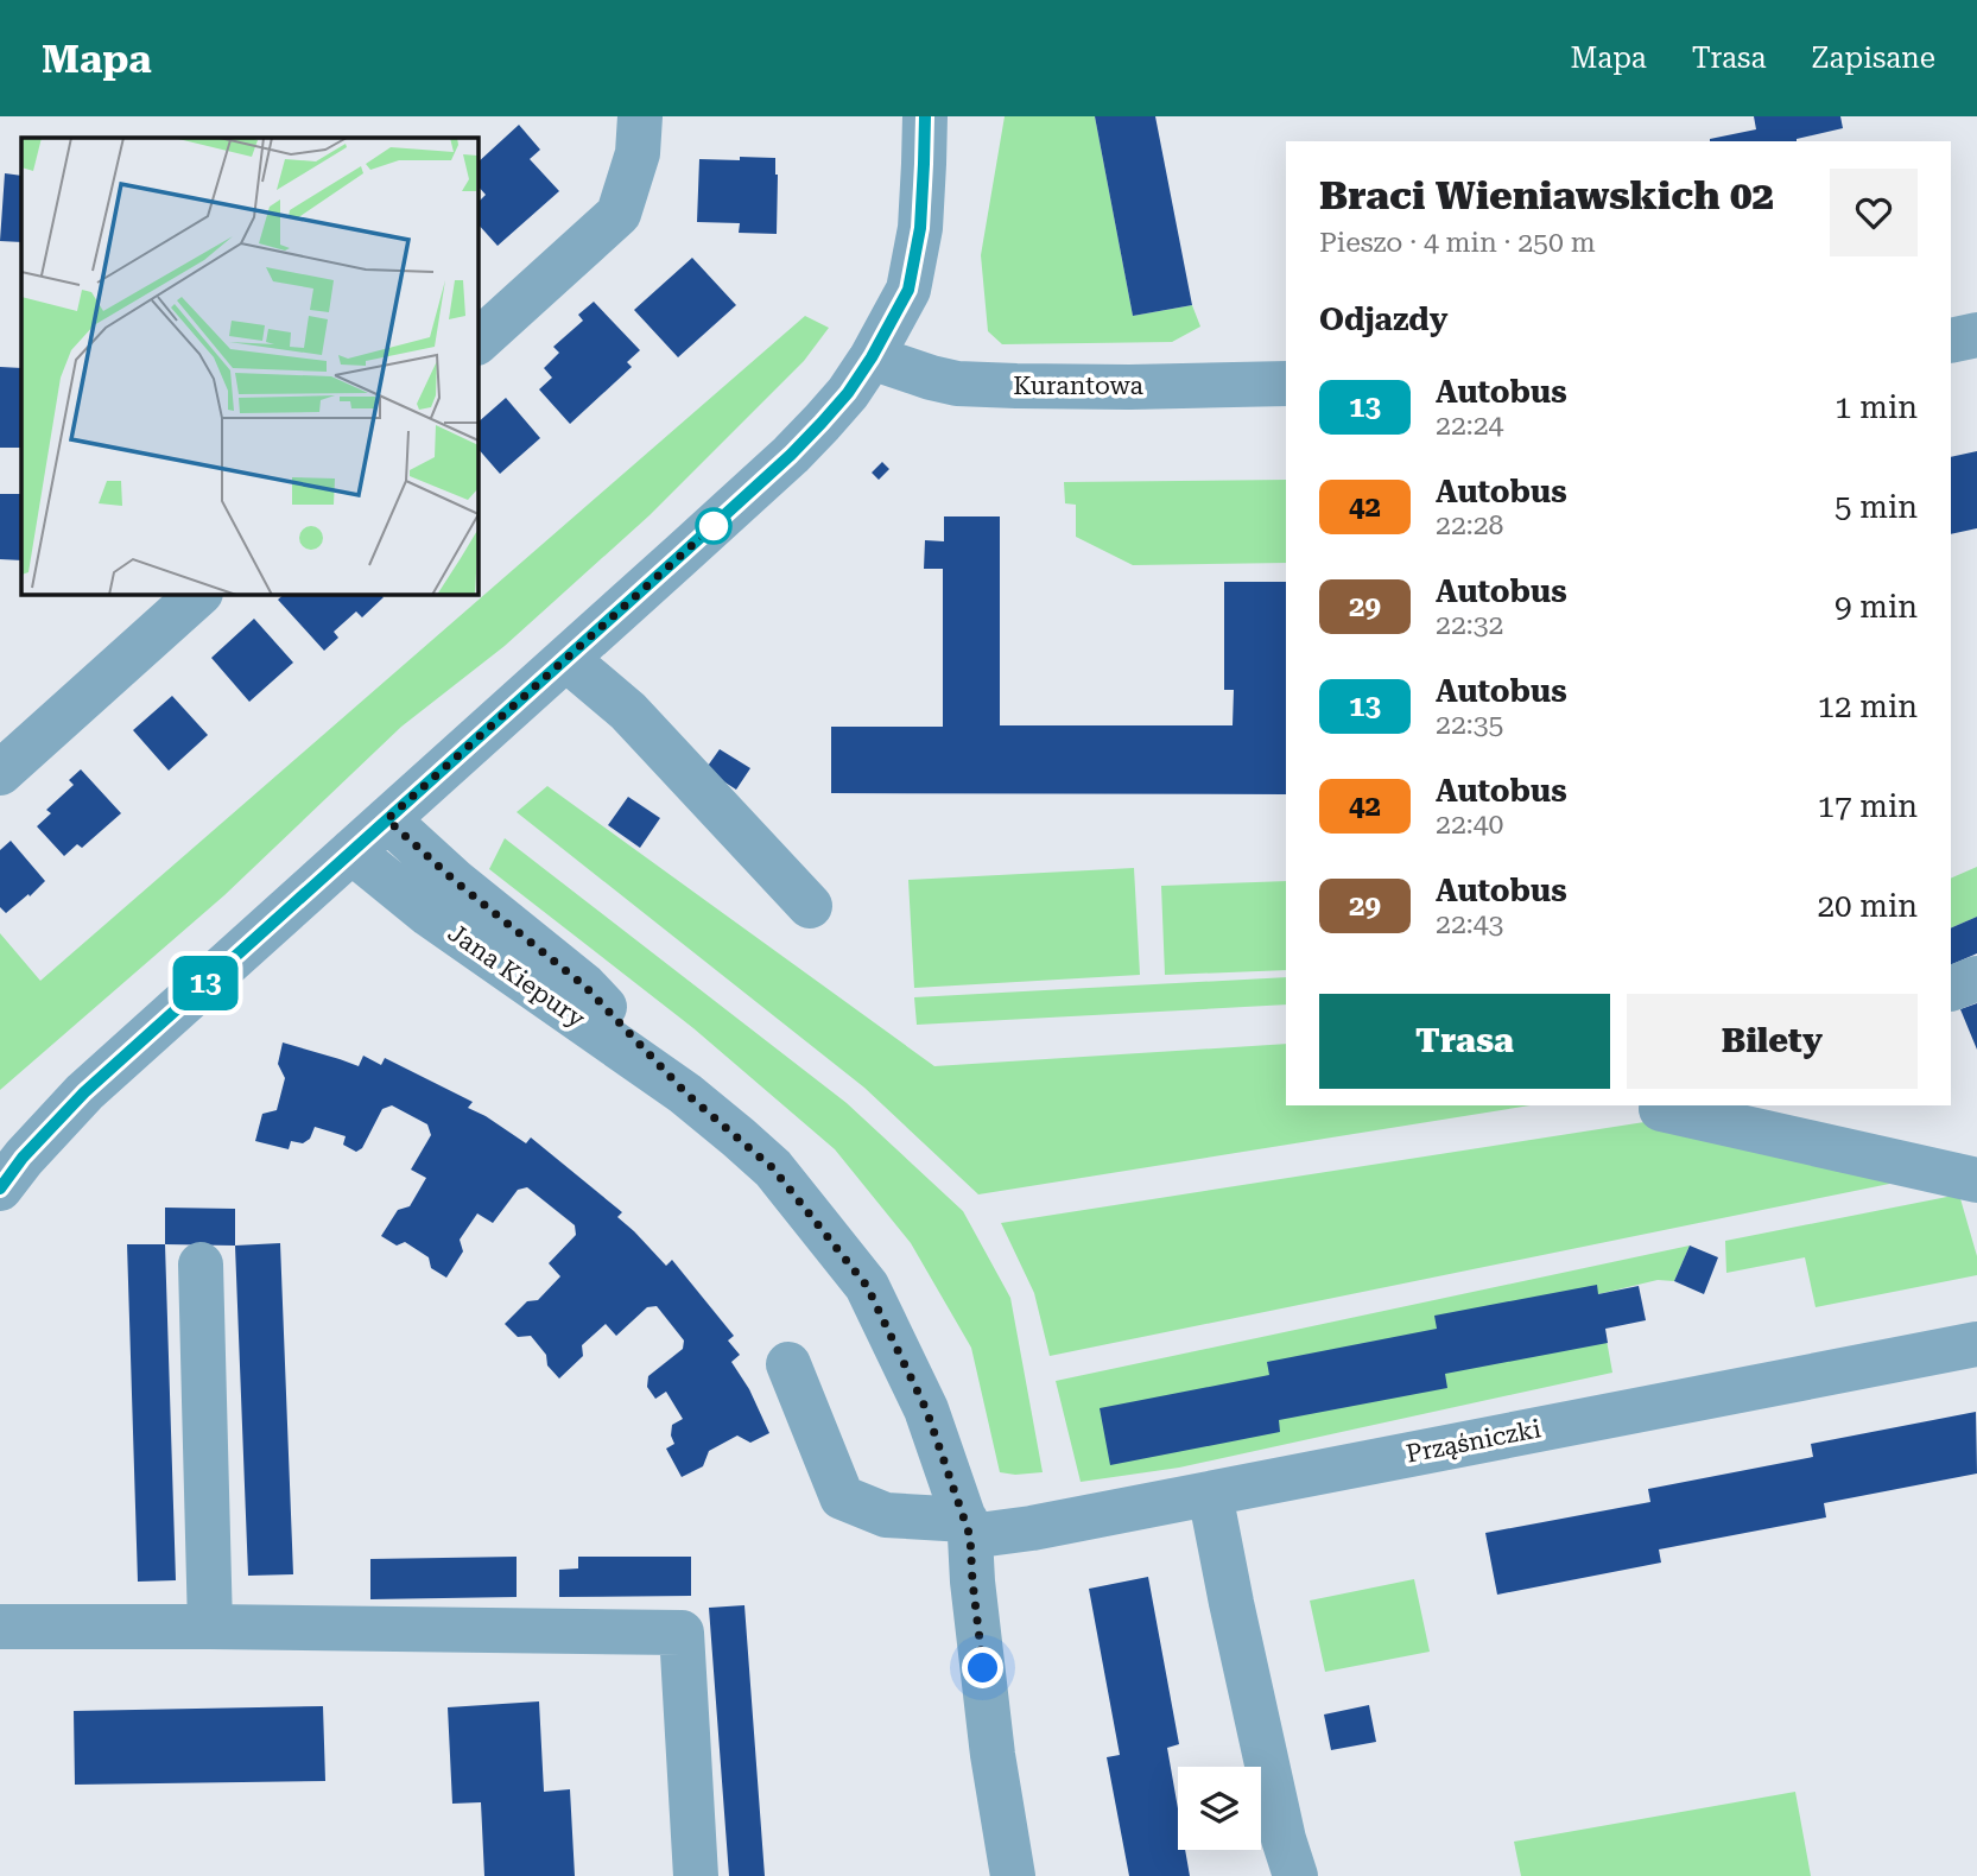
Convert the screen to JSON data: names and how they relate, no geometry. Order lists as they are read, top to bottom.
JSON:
{
  "streets": {
    "street": ["Kurantowa", "Jana Kiepury", "Prząśniczki"]
  },
  "crossings": [
    ["Jana Kiepury", "Prząśniczki"]
  ],
  "lines": ["bus line 13"],
  "page": {
    "header": "Mapa",
    "nav": ["Mapa", "Trasa", "Zapisane"],
    "on_map": "13",
    "heading": [
      ["Braci Wieniawskich 02", "Pieszo · 4 min · 250 m"],
      "Odjazdy"
    ],
    "list": [
      {
        "mark": "13",
        "name": "Autobus",
        "note": "22:24",
        "value": "1 min"
      },
      {
        "mark": "42",
        "name": "Autobus",
        "note": "22:28",
        "value": "5 min"
      },
      {
        "mark": "29",
        "name": "Autobus",
        "note": "22:32",
        "value": "9 min"
      },
      {
        "mark": "13",
        "name": "Autobus",
        "note": "22:35",
        "value": "12 min"
      },
      {
        "mark": "42",
        "name": "Autobus",
        "note": "22:40",
        "value": "17 min"
      },
      {
        "mark": "29",
        "name": "Autobus",
        "note": "22:43",
        "value": "20 min"
      }
    ],
    "buttons": ["Trasa", "Bilety"]
  }
}
